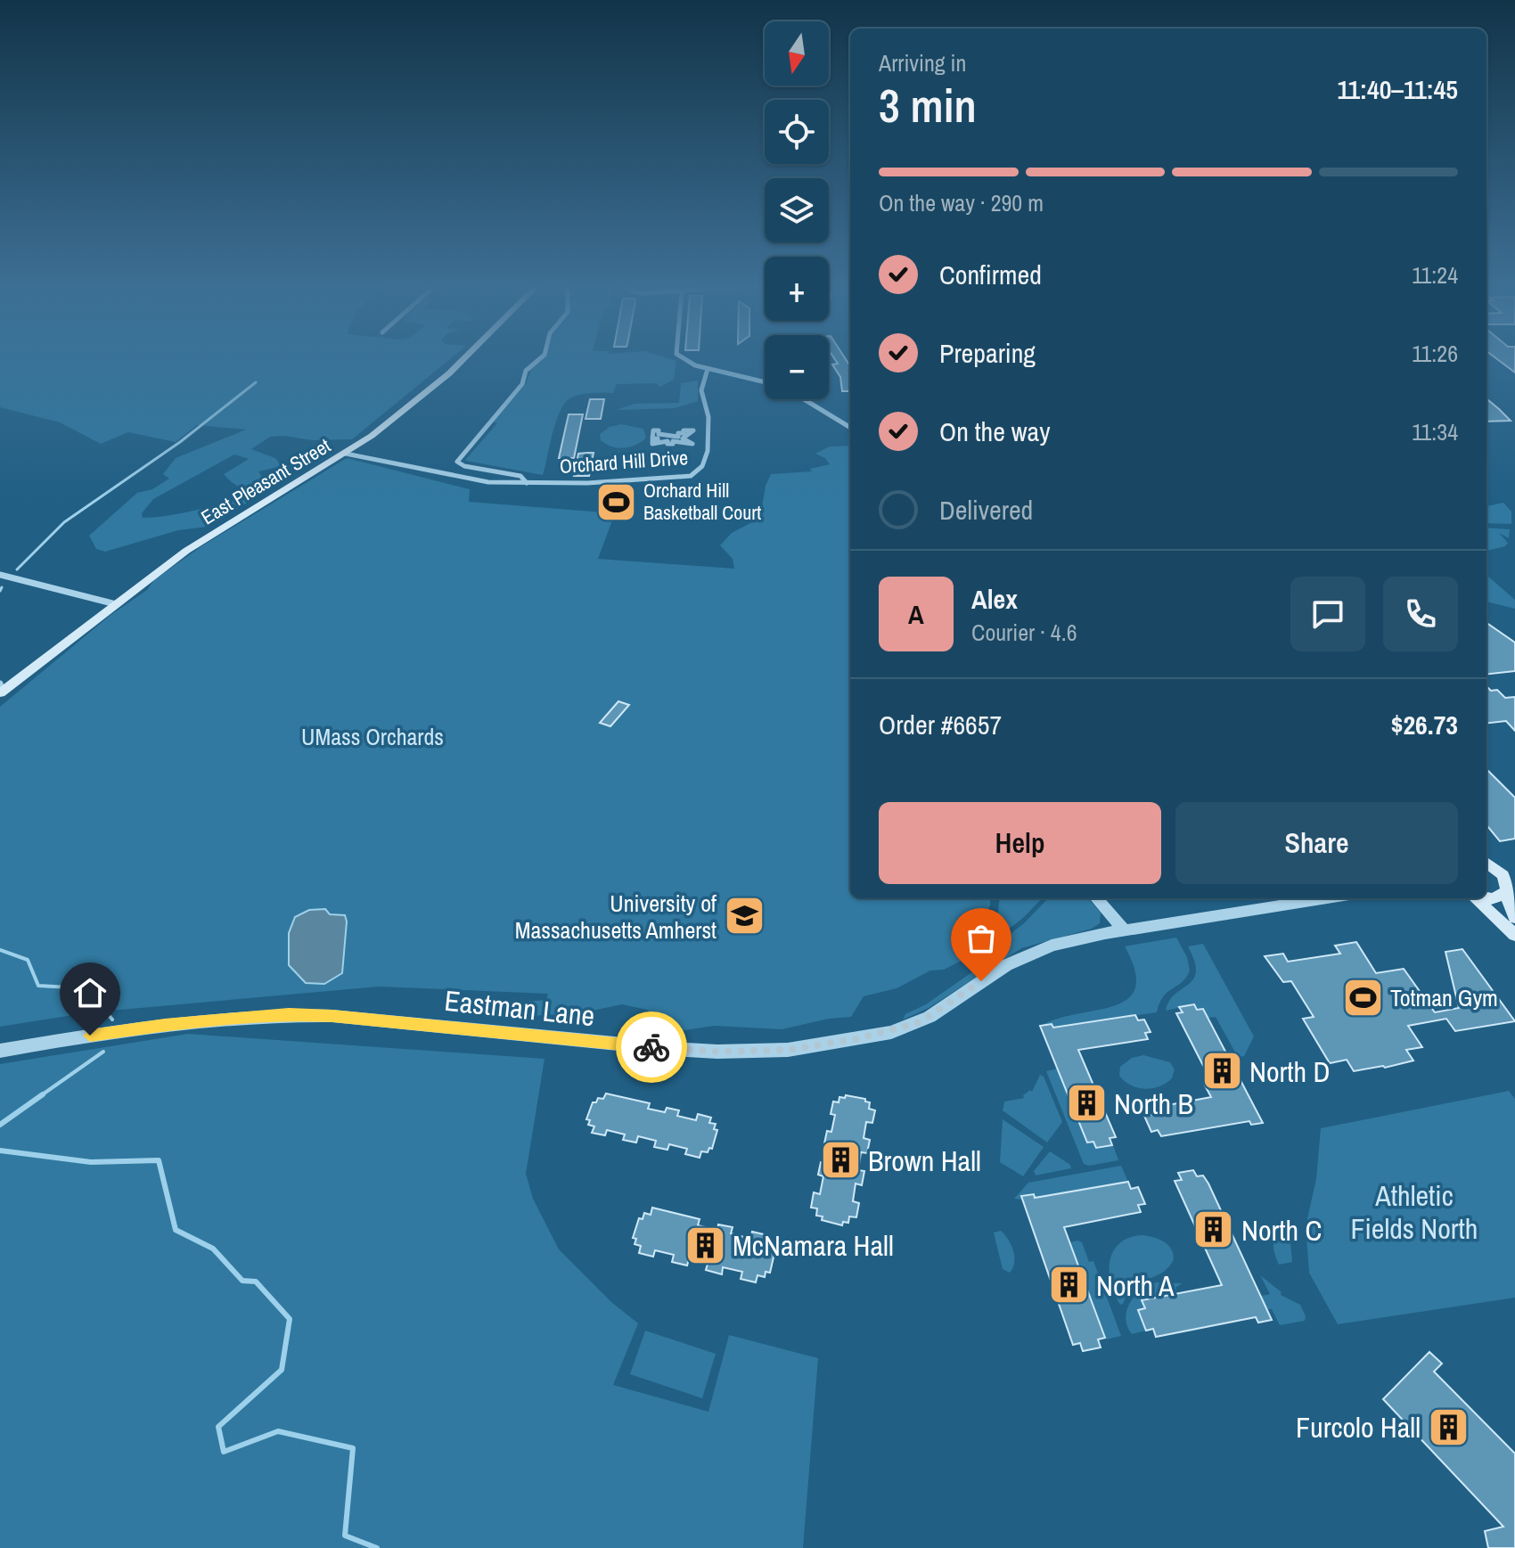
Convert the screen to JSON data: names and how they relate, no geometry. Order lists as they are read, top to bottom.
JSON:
{
  "streets": {
    "main road": ["East Pleasant Street"],
    "street": ["Orchard Hill Drive", "Eastman Lane"]
  },
  "crossings": [
    ["Orchard Hill Drive", "East Pleasant Street"]
  ],
  "parks": ["UMass Orchards", "Athletic Fields North"],
  "places": {
    "sports": ["Orchard Hill Basketball Court", "Totman Gym"],
    "school or university": ["University of Massachusetts Amherst"],
    "building": [
      "North D",
      "North B",
      "Brown Hall",
      "North C",
      "McNamara Hall",
      "North A",
      "Furcolo Hall"
    ]
  },
  "north": "bottom",
  "page": {
    "map_buttons": ["+", "−"],
    "heading": ["3 min", "Arriving in", "11:40–11:45"],
    "panel": [
      "Alex",
      "Courier · 4.6",
      "Order #6657",
      "$26.73"
    ],
    "bar": "On the way · 290 m",
    "list": [
      ["Confirmed", "11:24"],
      ["Preparing", "11:26"],
      ["On the way", "11:34"],
      "Delivered"
    ],
    "round": "A",
    "buttons": ["Help", "Share"]
  }
}
